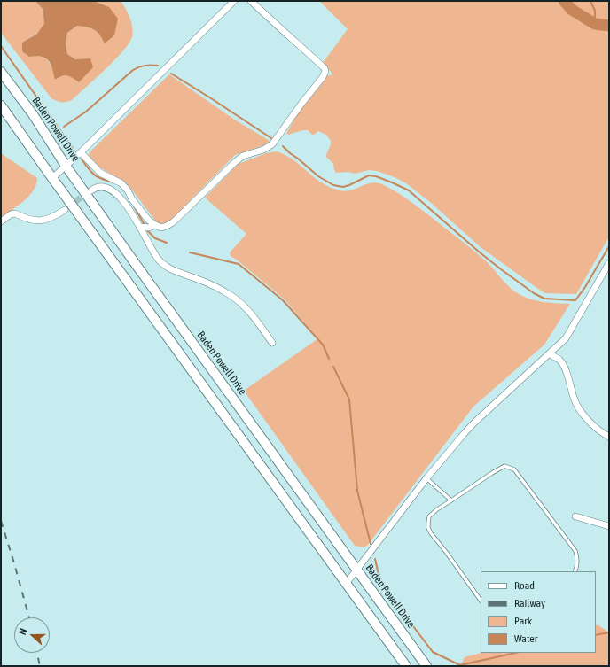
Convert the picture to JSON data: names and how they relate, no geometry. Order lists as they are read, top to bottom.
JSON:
{
  "streets": {
    "main road": ["Baden Powell Drive"]
  },
  "legend": [
    "Road",
    "Railway",
    "Park",
    "Water"
  ],
  "north": "left"
}
